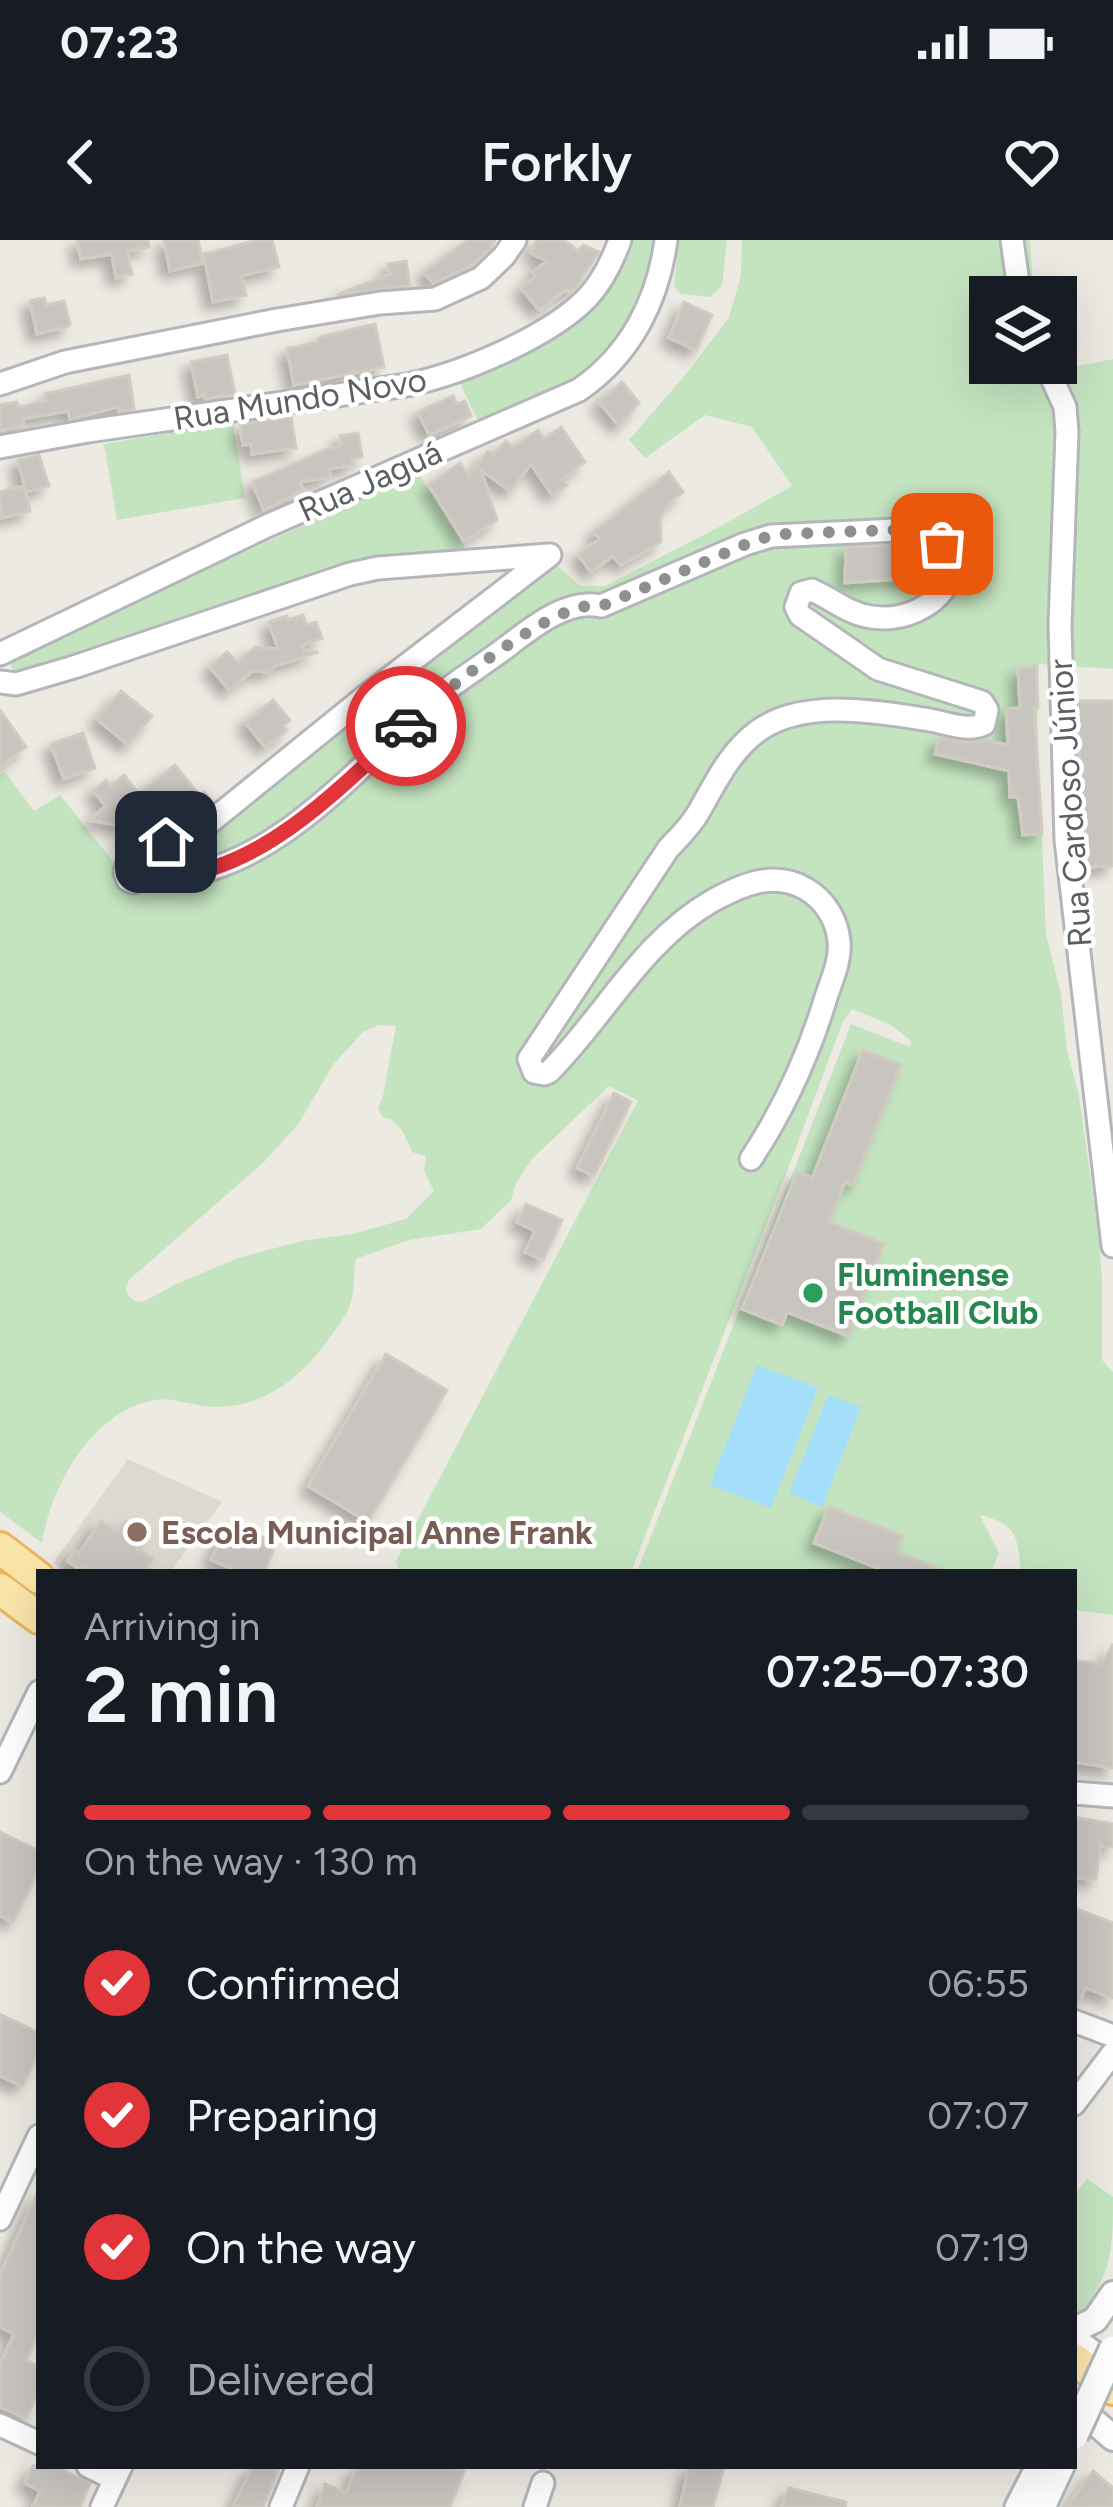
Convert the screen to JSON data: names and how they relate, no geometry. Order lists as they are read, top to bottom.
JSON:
{
  "streets": {
    "street": ["Rua Mundo Novo", "Rua Jaguá", "Rua Cardoso Júnior"]
  },
  "places": ["Fluminense Football Club", "Escola Municipal Anne Frank"],
  "page": {
    "status": "07:23",
    "header": "Forkly",
    "heading": ["2 min", "Arriving in", "07:25–07:30"],
    "bar": "On the way · 130 m",
    "list": [
      ["Confirmed", "06:55"],
      ["Preparing", "07:07"],
      ["On the way", "07:19"],
      "Delivered"
    ]
  }
}
